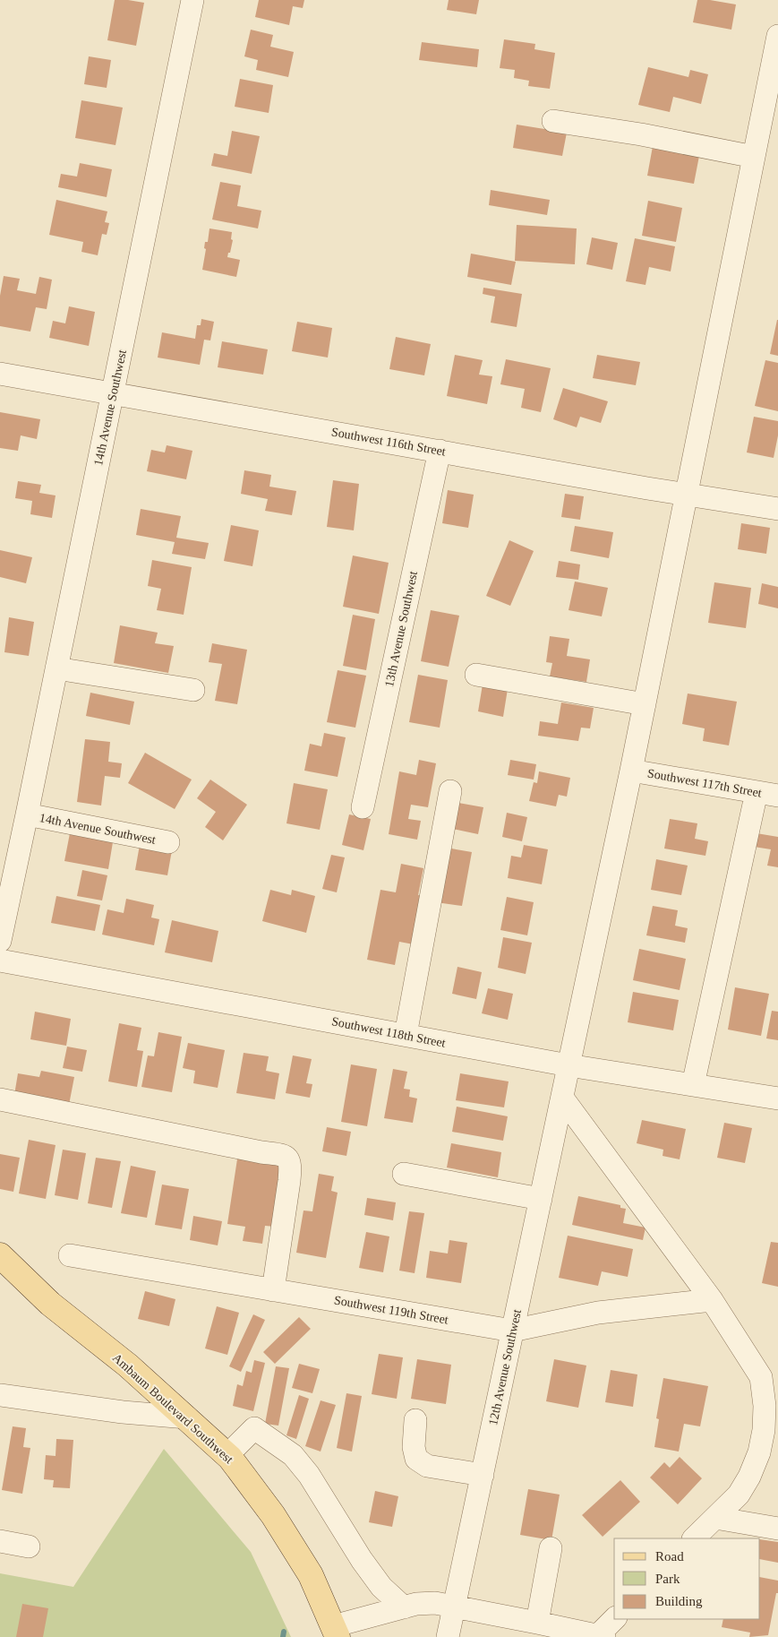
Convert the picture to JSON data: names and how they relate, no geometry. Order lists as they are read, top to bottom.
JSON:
{
  "streets": {
    "main road": ["Ambaum Boulevard Southwest"],
    "street": [
      "14th Avenue Southwest",
      "Southwest 116th Street",
      "13th Avenue Southwest",
      "Southwest 117th Street",
      "Southwest 118th Street",
      "Southwest 119th Street",
      "12th Avenue Southwest"
    ]
  },
  "crossings": [
    ["14th Avenue Southwest", "Southwest 116th Street"],
    ["Southwest 116th Street", "13th Avenue Southwest"],
    ["Southwest 116th Street", "12th Avenue Southwest"],
    ["Southwest 117th Street", "12th Avenue Southwest"],
    ["Southwest 118th Street", "12th Avenue Southwest"],
    ["Southwest 119th Street", "12th Avenue Southwest"]
  ],
  "legend": ["Road", "Park", "Building"]
}
